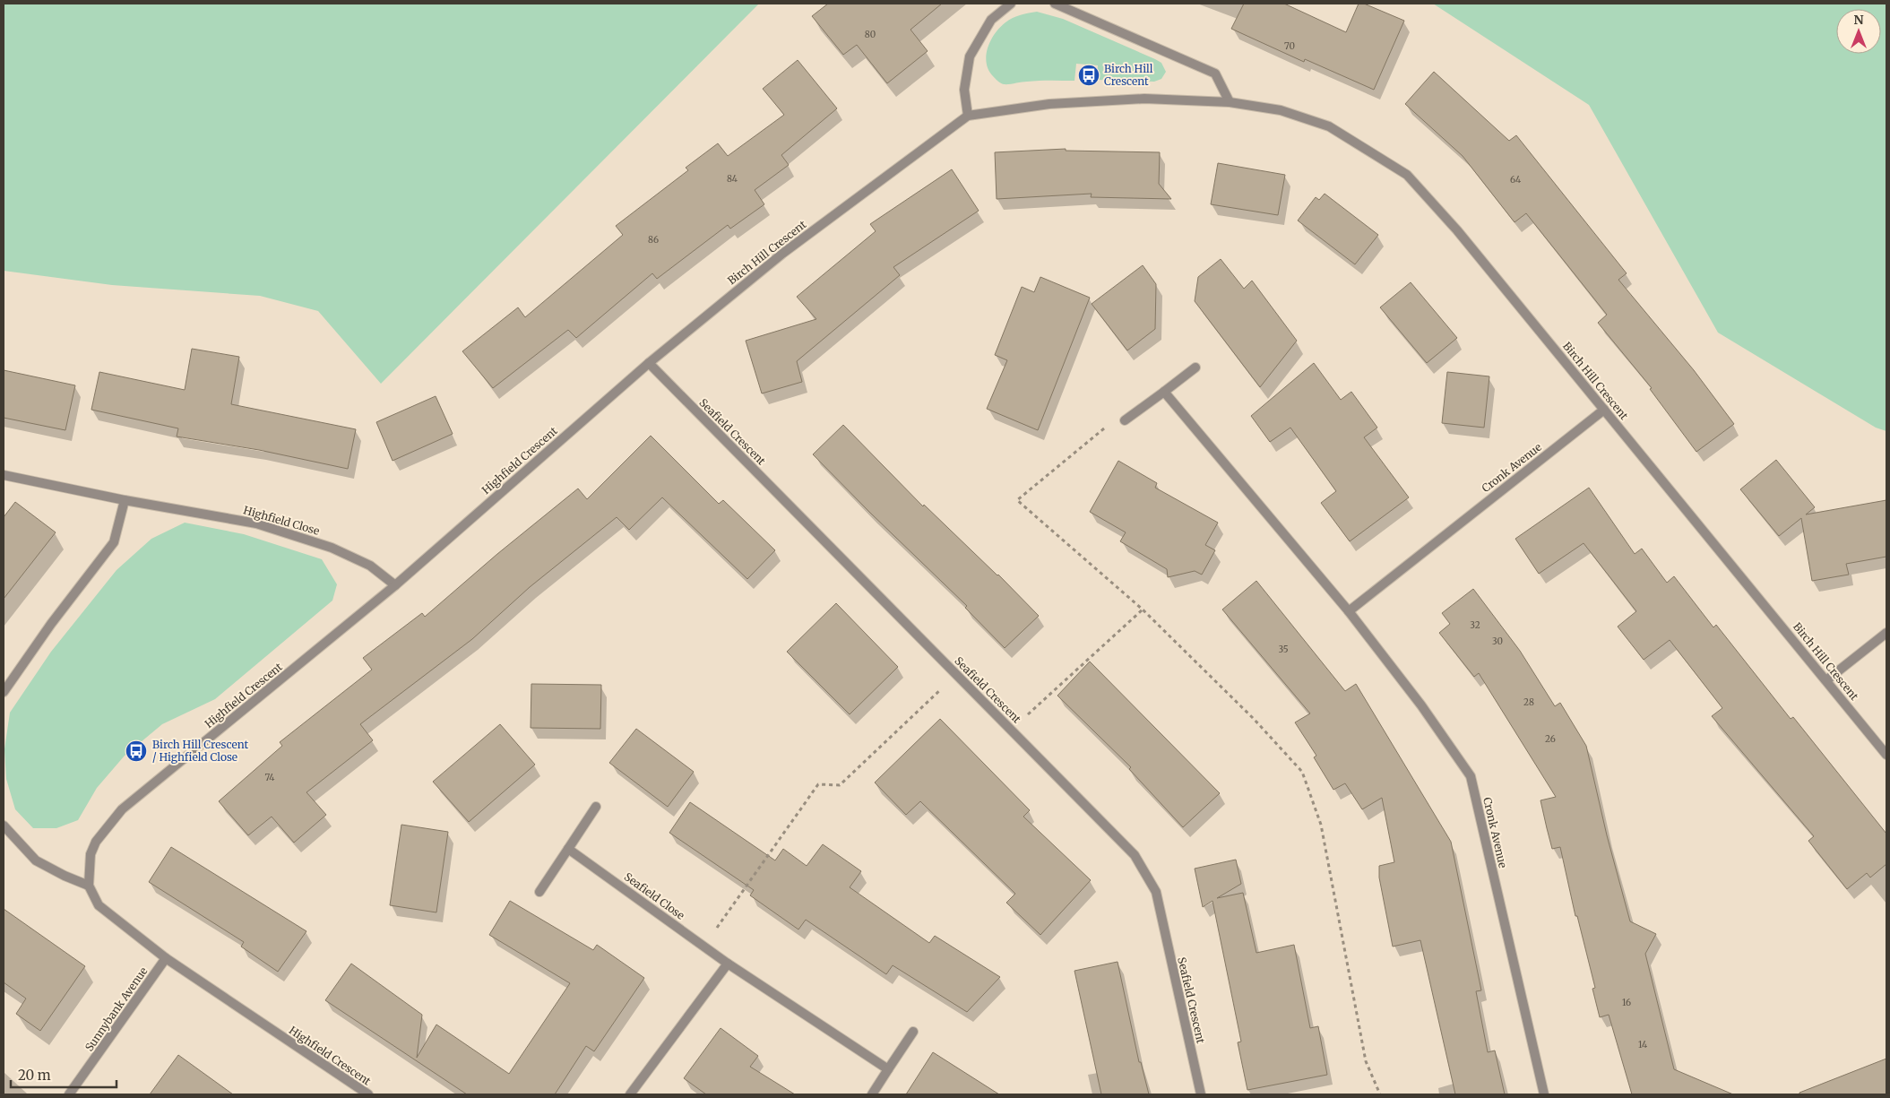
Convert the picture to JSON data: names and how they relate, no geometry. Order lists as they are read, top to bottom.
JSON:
{
  "streets": {
    "street": [
      "Birch Hill Crescent",
      "Seafield Crescent",
      "Highfield Crescent",
      "Cronk Avenue",
      "Highfield Close",
      "Seafield Close",
      "Sunnybank Avenue"
    ]
  },
  "crossings": [
    ["Birch Hill Crescent", "Seafield Crescent"],
    ["Birch Hill Crescent", "Highfield Crescent"],
    ["Birch Hill Crescent", "Cronk Avenue"],
    ["Seafield Crescent", "Highfield Crescent"],
    ["Highfield Crescent", "Highfield Close"],
    ["Highfield Crescent", "Sunnybank Avenue"]
  ],
  "places": {
    "bus stop": ["Birch Hill Crescent", "Birch Hill Crescent / Highfield Close"]
  },
  "house_numbers": [
    "80",
    "70",
    "84",
    "64",
    "86",
    "32",
    "30",
    "35",
    "28",
    "26",
    "74",
    "16",
    "14"
  ],
  "scale_bar": "20 m",
  "north": "top"
}
